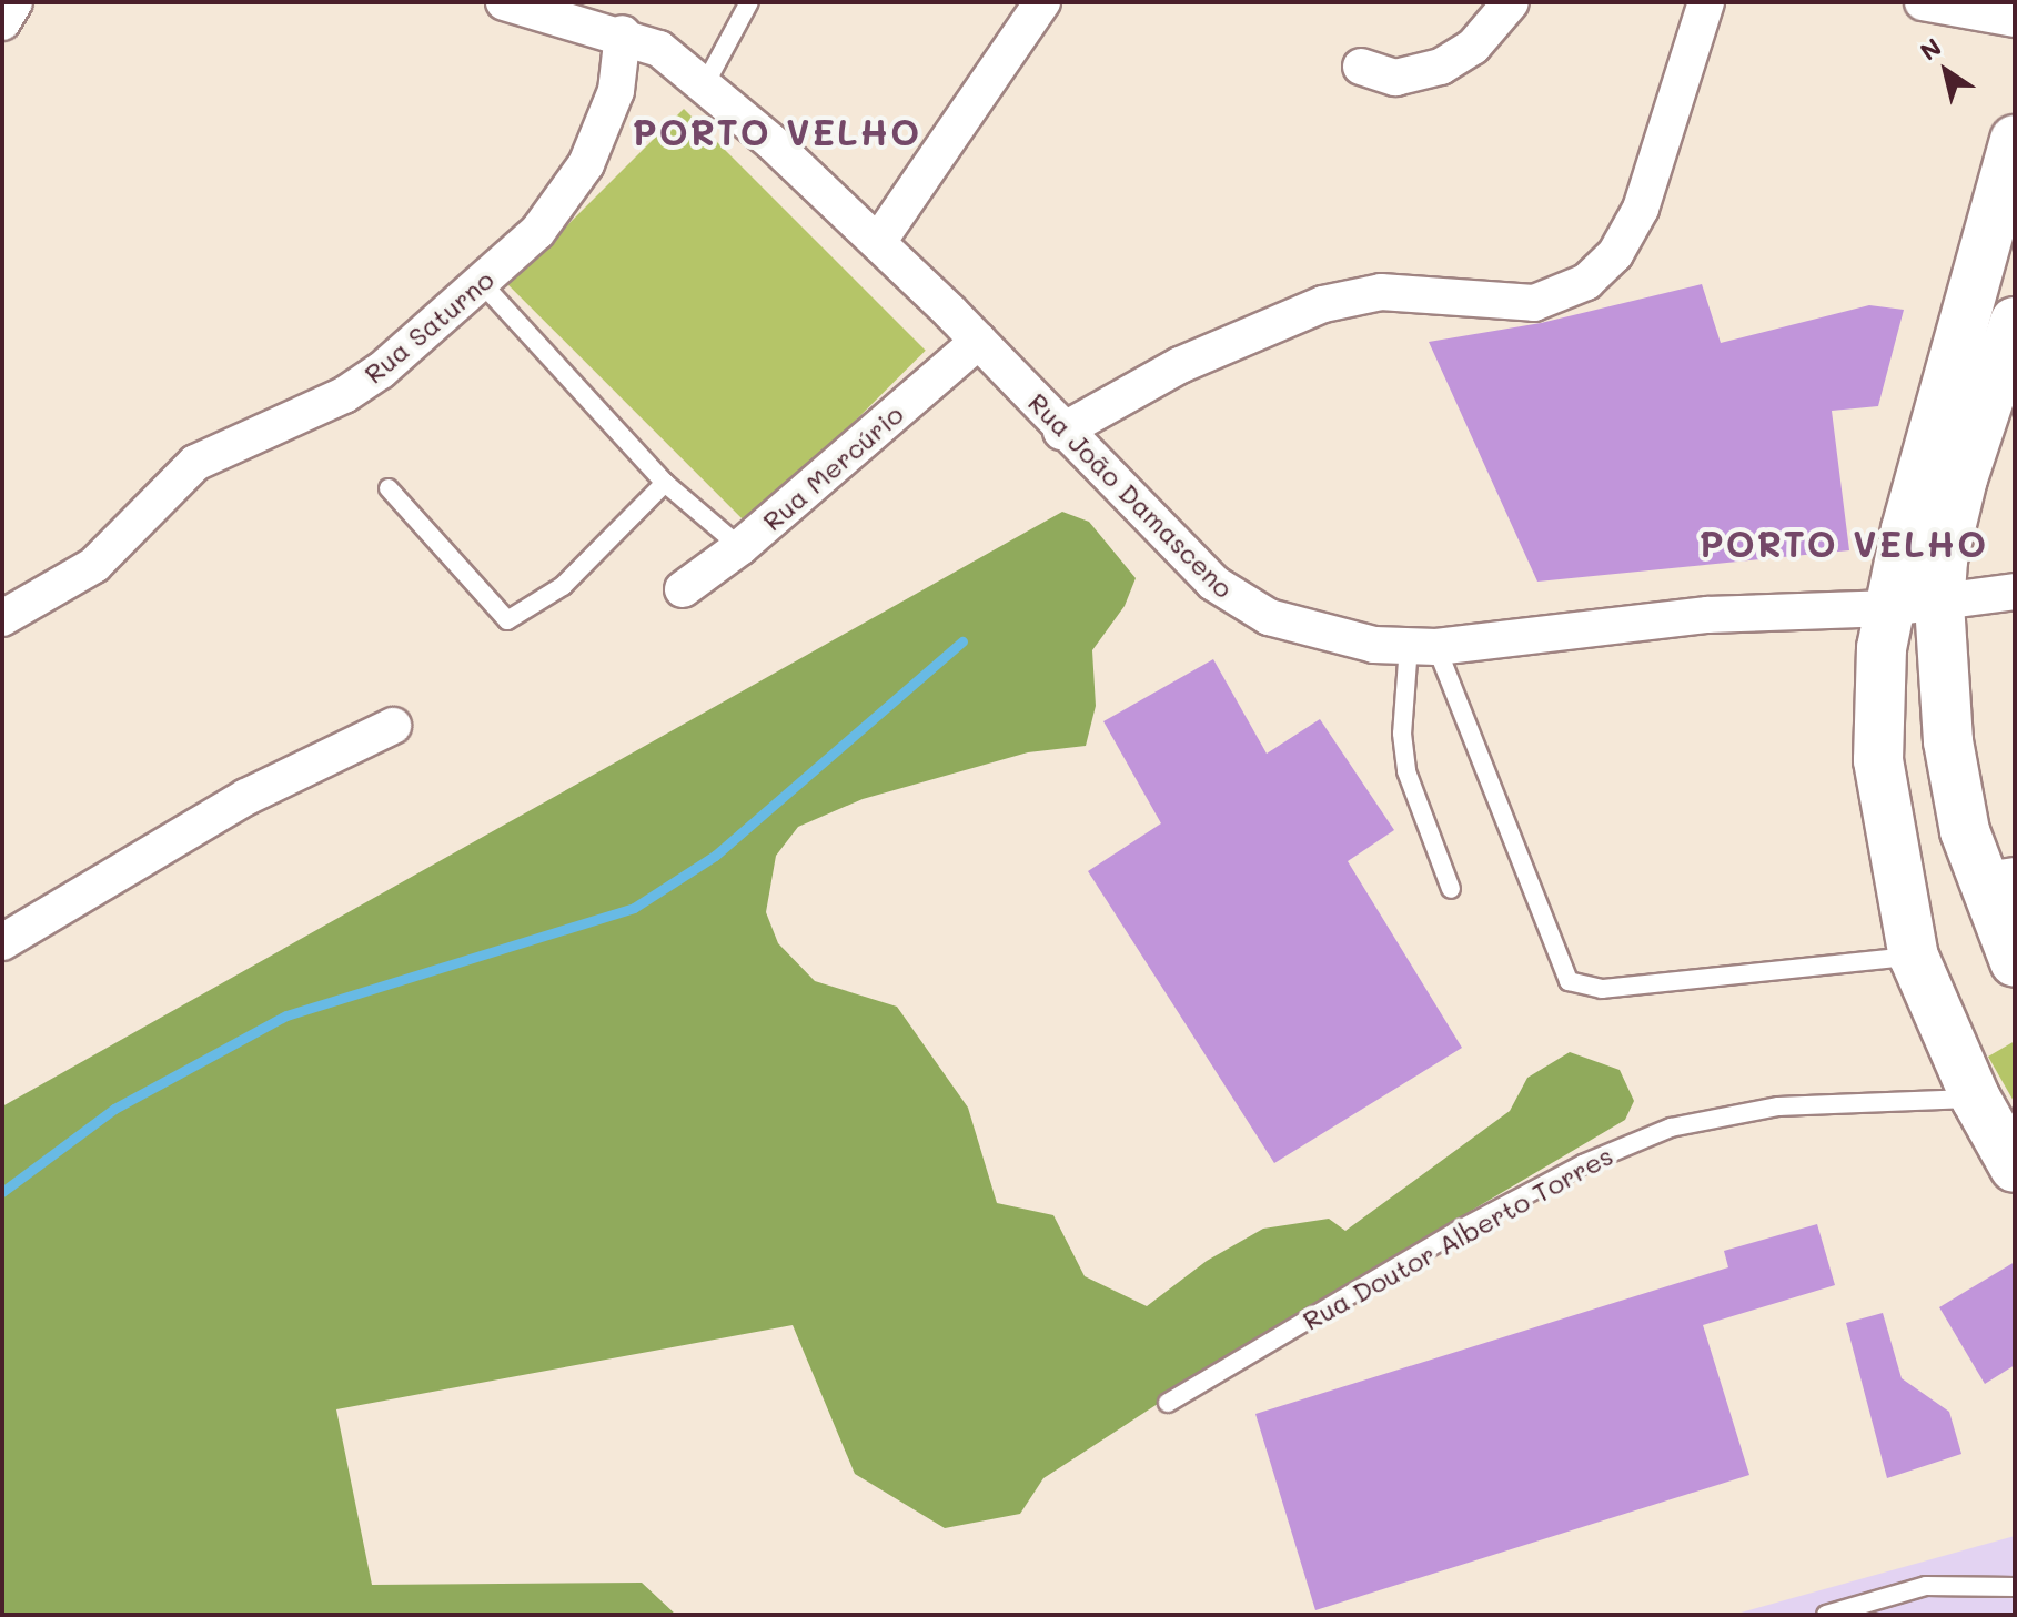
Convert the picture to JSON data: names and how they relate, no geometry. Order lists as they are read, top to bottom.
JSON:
{
  "streets": {
    "street": ["Rua Saturno", "Rua Mercúrio", "Rua João Damasceno"],
    "lane": ["Rua Doutor Alberto Torres"]
  },
  "crossings": [
    ["Rua Saturno", "Rua João Damasceno"],
    ["Rua Mercúrio", "Rua João Damasceno"]
  ],
  "districts": ["PORTO VELHO", "PORTO VELHO"],
  "north": "top left"
}
